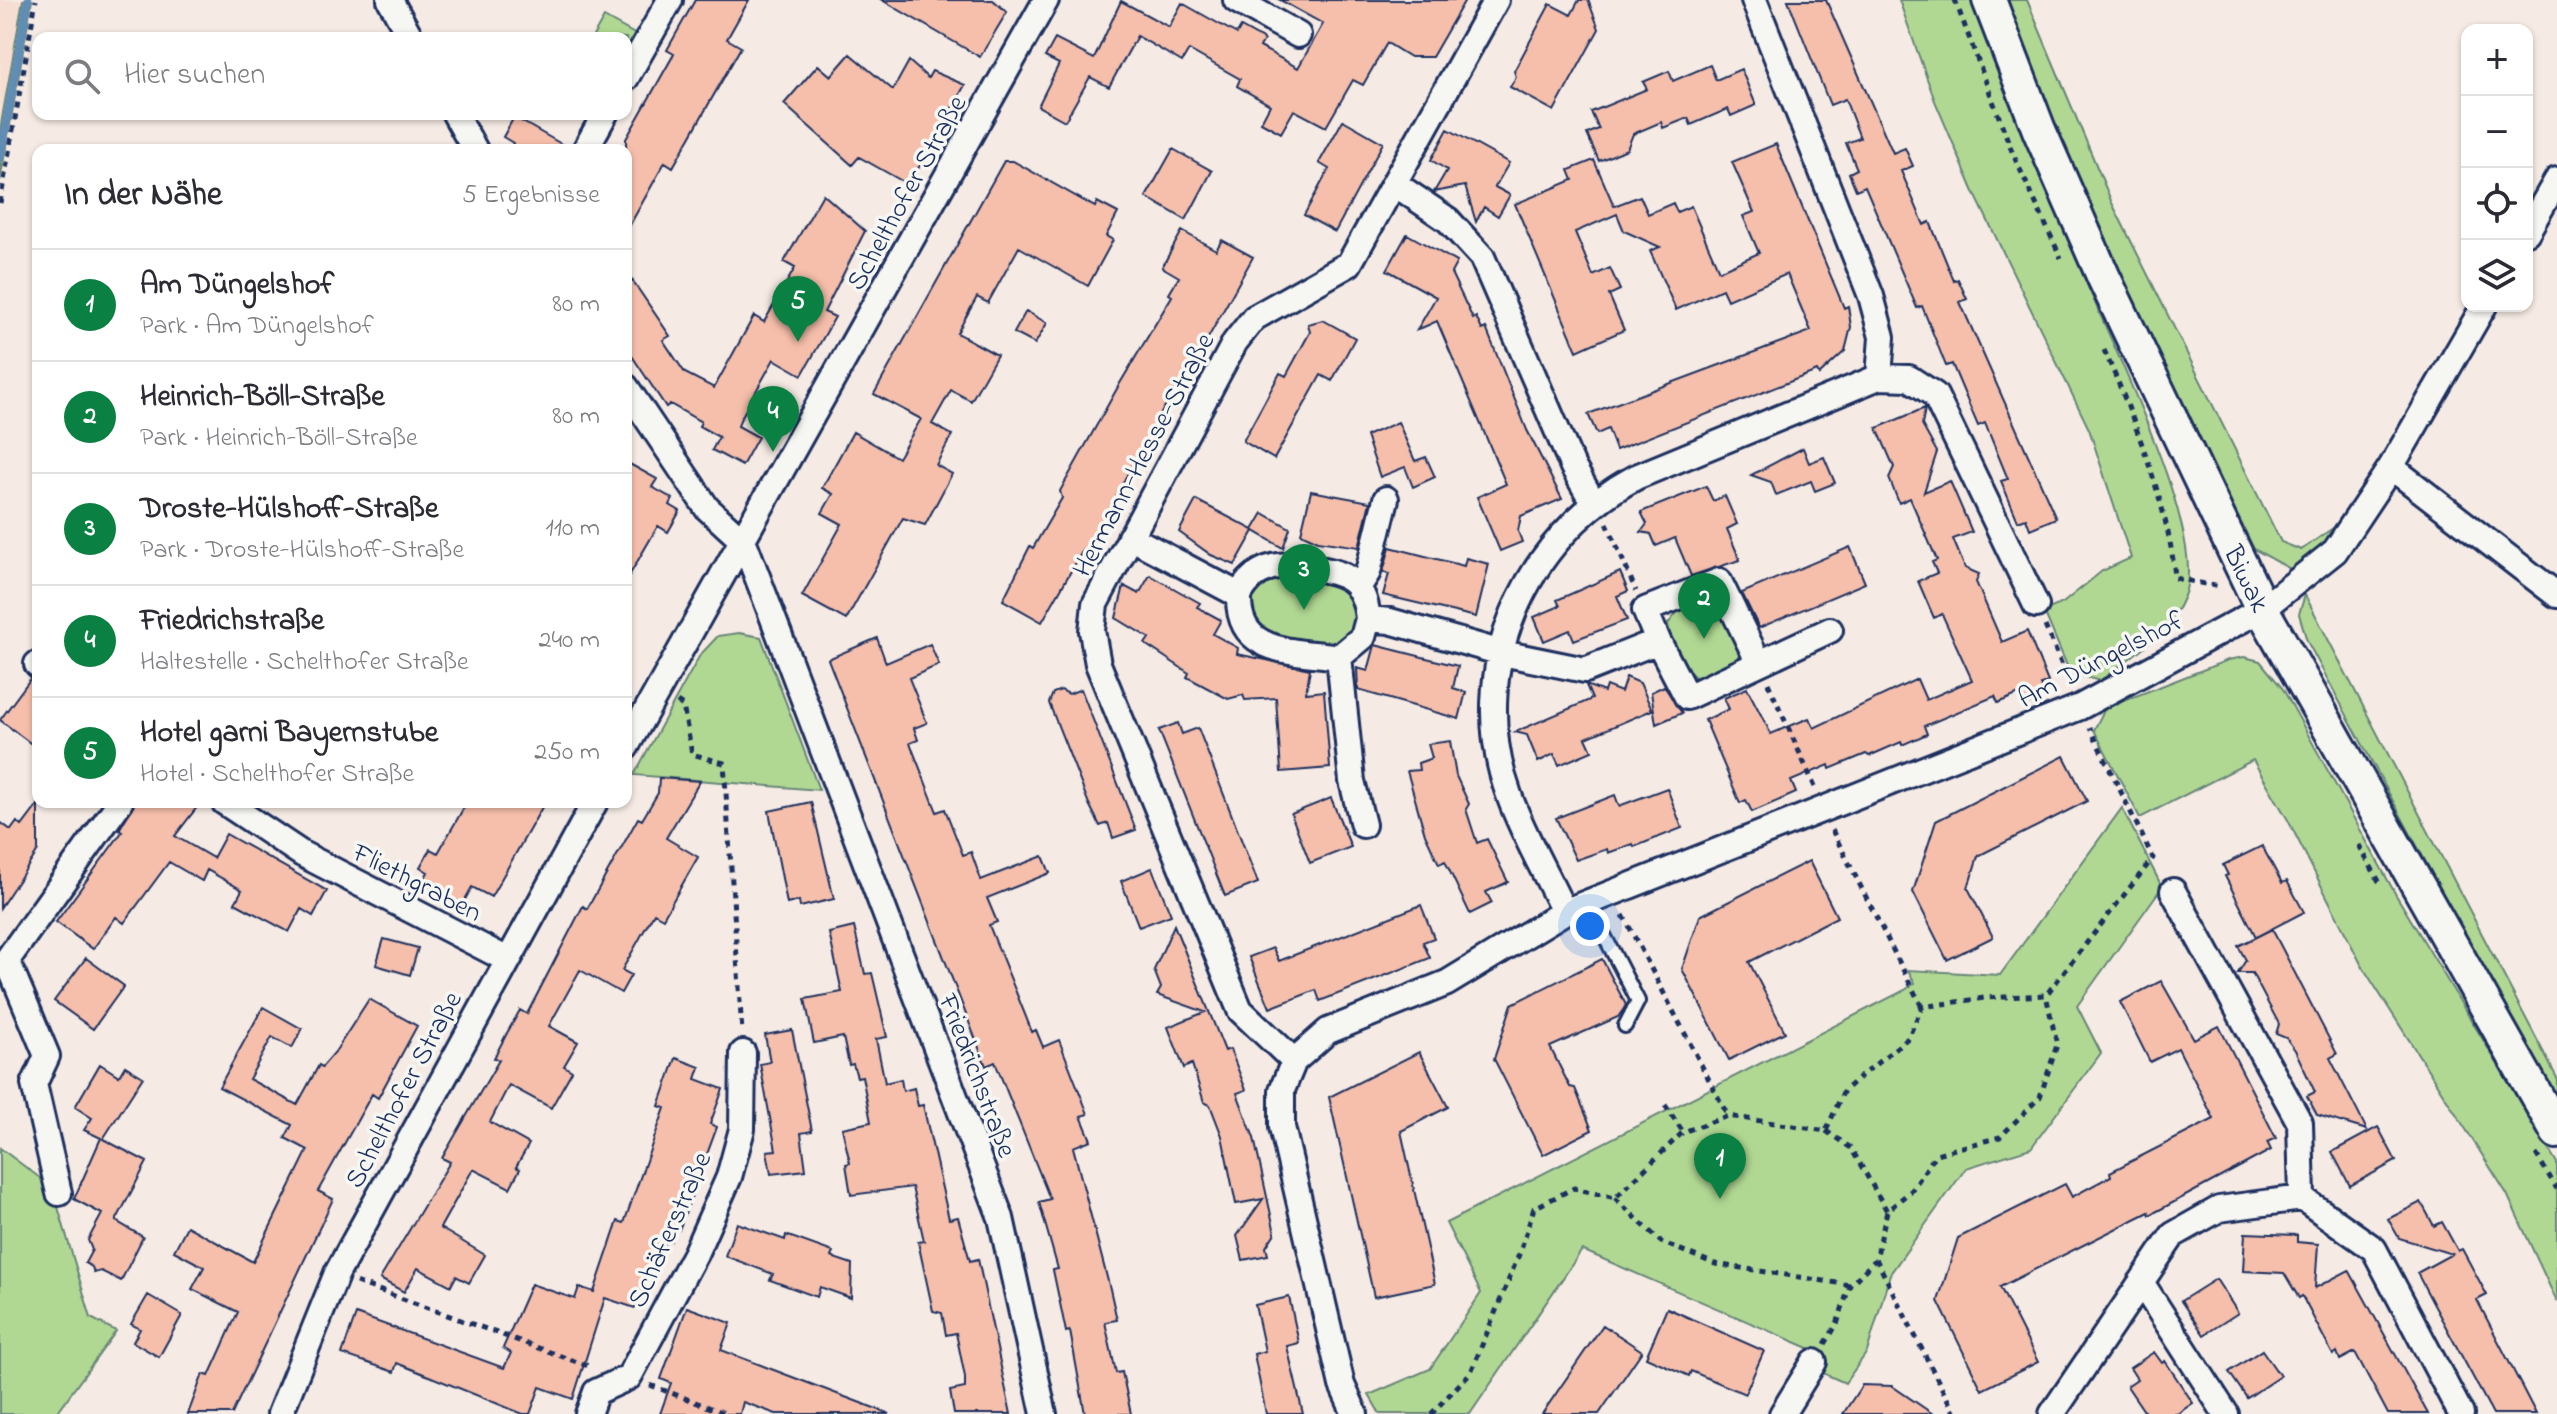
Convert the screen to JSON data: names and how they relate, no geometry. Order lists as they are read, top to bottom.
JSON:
{
  "streets": {
    "street": [
      "Schelthofer Straße",
      "Hermann-Hesse-Straße",
      "Biwak",
      "Am Düngelshof",
      "Fliethgraben",
      "Friedrichstraße",
      "Schäferstraße"
    ]
  },
  "crossings": [
    ["Schelthofer Straße", "Fliethgraben"],
    ["Schelthofer Straße", "Friedrichstraße"],
    ["Hermann-Hesse-Straße", "Am Düngelshof"],
    ["Biwak", "Am Düngelshof"]
  ],
  "page": {
    "map_buttons": ["+", "−"],
    "search": "Hier suchen",
    "heading": ["In der Nähe", "5 Ergebnisse"],
    "list": [
      {
        "mark": "1",
        "name": "Am Düngelshof",
        "note": "Park · Am Düngelshof",
        "value": "80 m"
      },
      {
        "mark": "2",
        "name": "Heinrich-Böll-Straße",
        "note": "Park · Heinrich-Böll-Straße",
        "value": "80 m"
      },
      {
        "mark": "3",
        "name": "Droste-Hülshoff-Straße",
        "note": "Park · Droste-Hülshoff-Straße",
        "value": "110 m"
      },
      {
        "mark": "4",
        "name": "Friedrichstraße",
        "note": "Haltestelle · Schelthofer Straße",
        "value": "240 m"
      },
      {
        "mark": "5",
        "name": "Hotel garni Bayernstube",
        "note": "Hotel · Schelthofer Straße",
        "value": "250 m"
      }
    ],
    "pins": [
      "5",
      "4",
      "3",
      "2",
      "1"
    ]
  }
}
